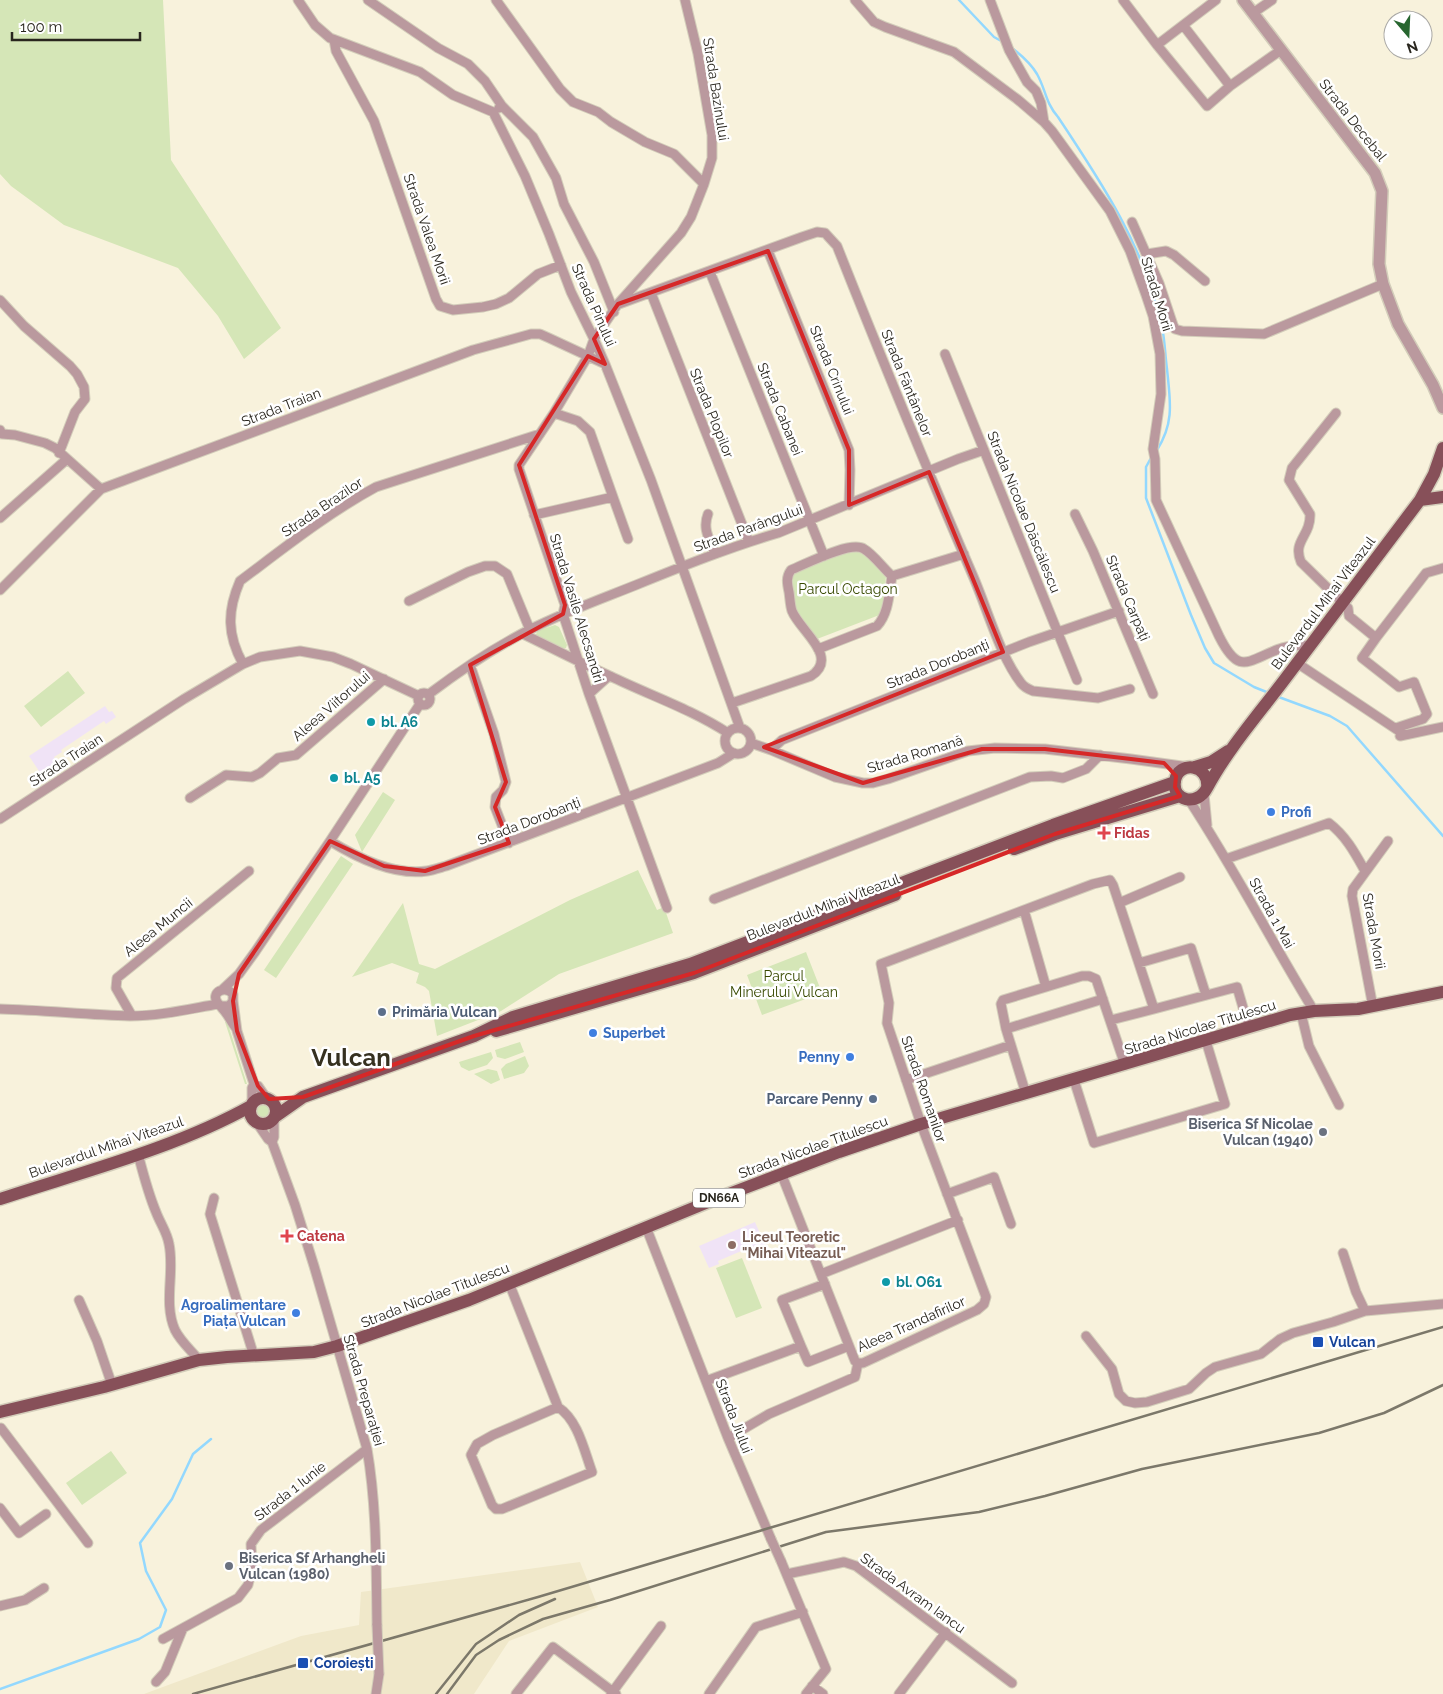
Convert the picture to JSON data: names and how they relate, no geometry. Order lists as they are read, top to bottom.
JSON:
{
  "streets": {
    "main road": ["Bulevardul Mihai Viteazul", "Strada Nicolae Titulescu", "DN66A"],
    "street": [
      "Strada Bazinului",
      "Strada Decebal",
      "Strada Valea Morii",
      "Strada Morii",
      "Strada Pinului",
      "Strada Crinului",
      "Strada Fântânelor",
      "Strada Traian",
      "Strada Cabanei",
      "Strada Plopilor",
      "Strada Brazilor",
      "Strada Nicolae Dăscălescu",
      "Strada Parângului",
      "Strada Carpați",
      "Strada Vasile Alecsandri",
      "Strada Dorobanți",
      "Aleea Viitorului",
      "Strada Romană",
      "Strada 1 Mai",
      "Aleea Muncii",
      "Strada Romanilor",
      "Aleea Trandafirilor",
      "Strada Preparației",
      "Strada Jiului",
      "Strada 1 Iunie",
      "Strada Avram Iancu"
    ]
  },
  "crossings": [
    ["Strada Bazinului", "Strada Fântânelor"],
    ["Strada Bazinului", "Strada Vasile Alecsandri"],
    ["Strada Valea Morii", "Strada Pinului"],
    ["Strada Morii", "Bulevardul Mihai Viteazul"],
    ["Strada Morii", "Strada Nicolae Titulescu"],
    ["Strada Pinului", "Strada Traian"],
    ["Strada Pinului", "Strada Parângului"],
    ["Strada Pinului", "Strada Vasile Alecsandri"],
    ["Strada Pinului", "Strada Dorobanți"],
    ["Strada Pinului", "Strada Romană"],
    ["Strada Crinului", "Strada Fântânelor"],
    ["Strada Crinului", "Strada Parângului"],
    ["Strada Fântânelor", "Strada Cabanei"],
    ["Strada Fântânelor", "Strada Plopilor"],
    ["Strada Fântânelor", "Strada Parângului"],
    ["Strada Fântânelor", "Strada Vasile Alecsandri"],
    ["Strada Fântânelor", "Strada Dorobanți"],
    ["Strada Traian", "Strada Brazilor"],
    ["Strada Traian", "Strada Vasile Alecsandri"],
    ["Strada Traian", "Aleea Viitorului"],
    ["Strada Cabanei", "Strada Parângului"],
    ["Strada Plopilor", "Strada Parângului"],
    ["Strada Brazilor", "Strada Vasile Alecsandri"],
    ["Strada Nicolae Dăscălescu", "Strada Parângului"],
    ["Strada Nicolae Dăscălescu", "Strada Dorobanți"],
    ["Strada Parângului", "Strada Vasile Alecsandri"],
    ["Strada Carpați", "Strada Dorobanți"],
    ["Bulevardul Mihai Viteazul", "Strada Romană"],
    ["Bulevardul Mihai Viteazul", "Strada 1 Mai"],
    ["Bulevardul Mihai Viteazul", "Strada Preparației"],
    ["Strada Vasile Alecsandri", "Strada Dorobanți"],
    ["Strada Dorobanți", "Strada Romană"],
    ["Strada Romană", "Strada 1 Mai"],
    ["Strada 1 Mai", "Strada Nicolae Titulescu"],
    ["Strada Nicolae Titulescu", "Strada Romanilor"],
    ["Strada Nicolae Titulescu", "Aleea Trandafirilor"],
    ["Strada Nicolae Titulescu", "Strada Preparației"],
    ["Strada Nicolae Titulescu", "Strada Jiului"],
    ["Strada Romanilor", "Aleea Trandafirilor"],
    ["Strada Preparației", "Strada 1 Iunie"],
    ["Strada Jiului", "Strada Avram Iancu"]
  ],
  "districts": ["Vulcan"],
  "parks": ["Parcul Octagon", "Parcul Minerului Vulcan"],
  "places": {
    "other": [
      "bl. A6",
      "bl. A5",
      "Profi",
      "Primăria Vulcan",
      "Superbet",
      "Penny",
      "Parcare Penny",
      "Biserica Sf Nicolae Vulcan (1940)",
      "Liceul Teoretic \"Mihai Viteazul\"",
      "bl. O61",
      "Agroalimentare Piața Vulcan",
      "Biserica Sf Arhangheli Vulcan (1980)"
    ],
    "health": ["Fidas", "Catena"],
    "transit": ["Vulcan", "Coroiești"]
  },
  "scale_bar": "100 m",
  "north": "bottom"
}
